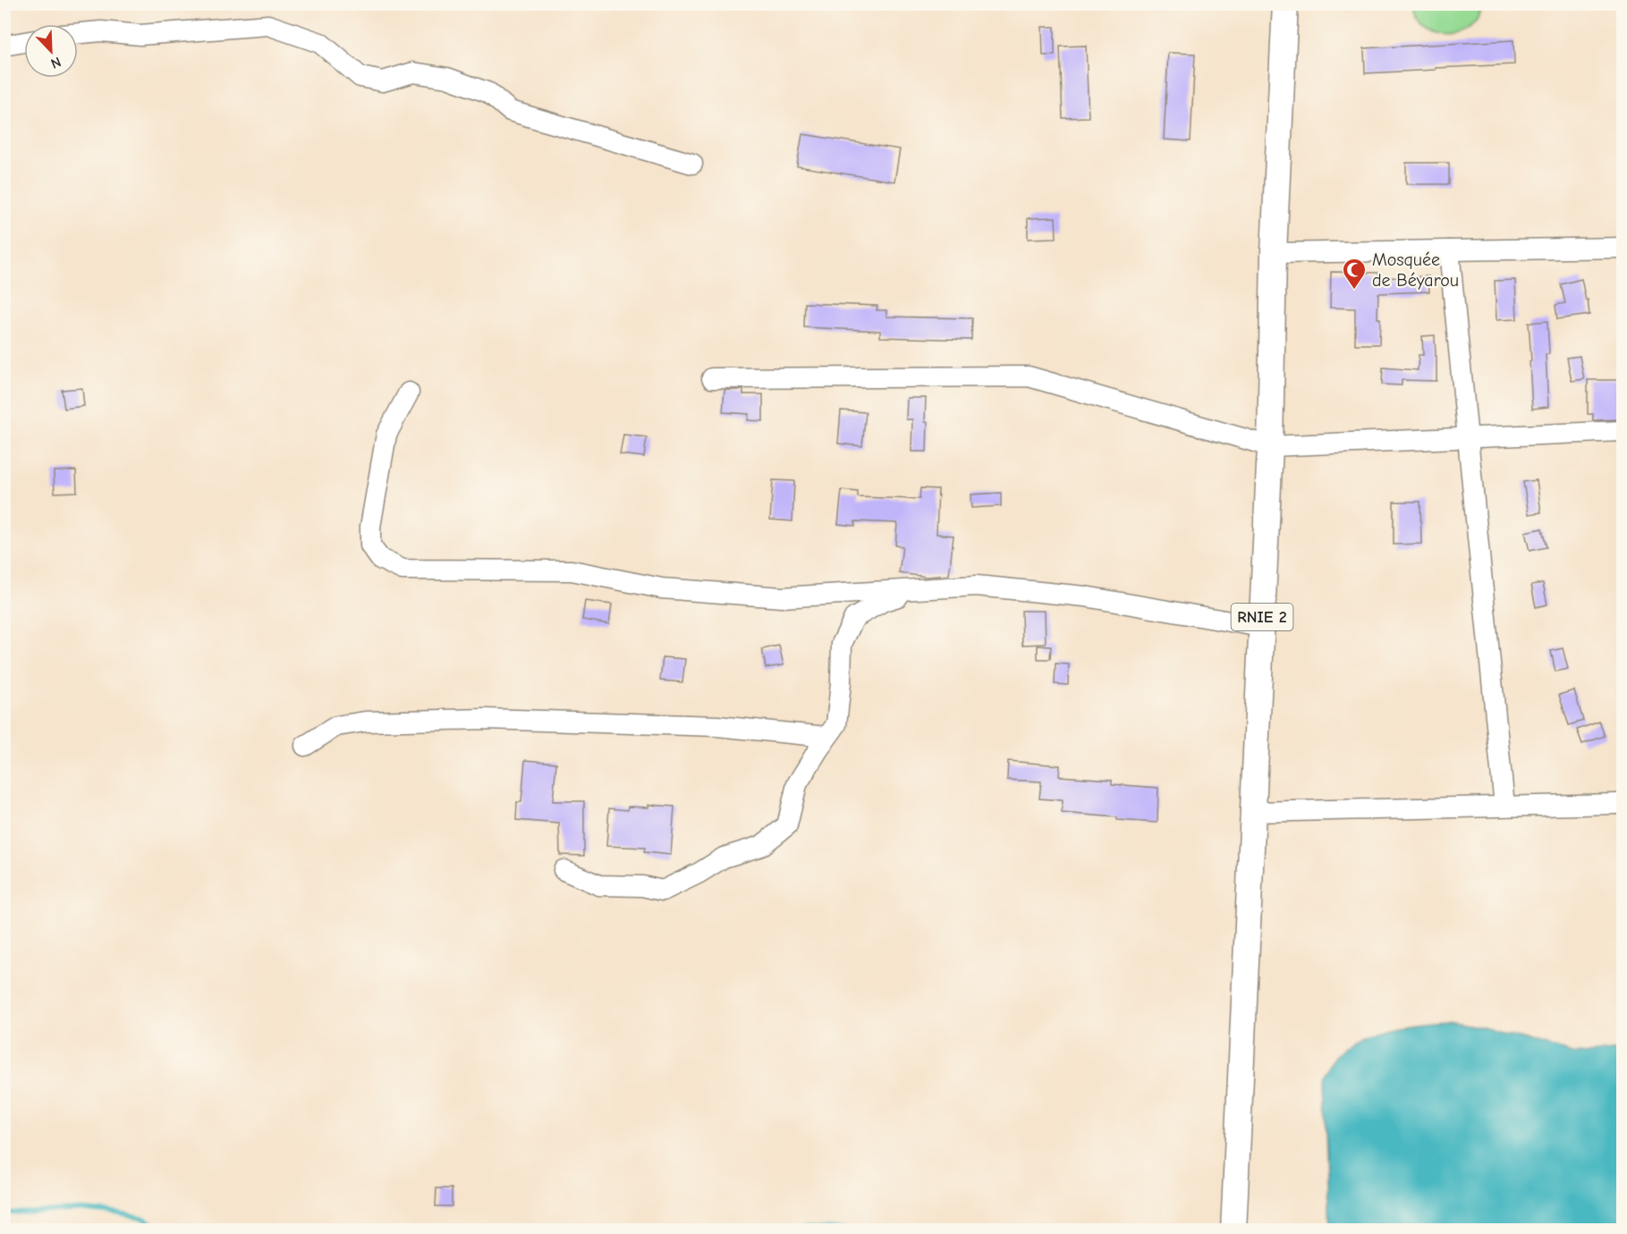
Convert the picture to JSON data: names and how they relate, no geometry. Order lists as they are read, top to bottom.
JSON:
{
  "streets": {
    "main road": ["RNIE 2"]
  },
  "places": {
    "mosque": ["Mosquée de Béyarou"]
  },
  "north": "bottom right"
}
